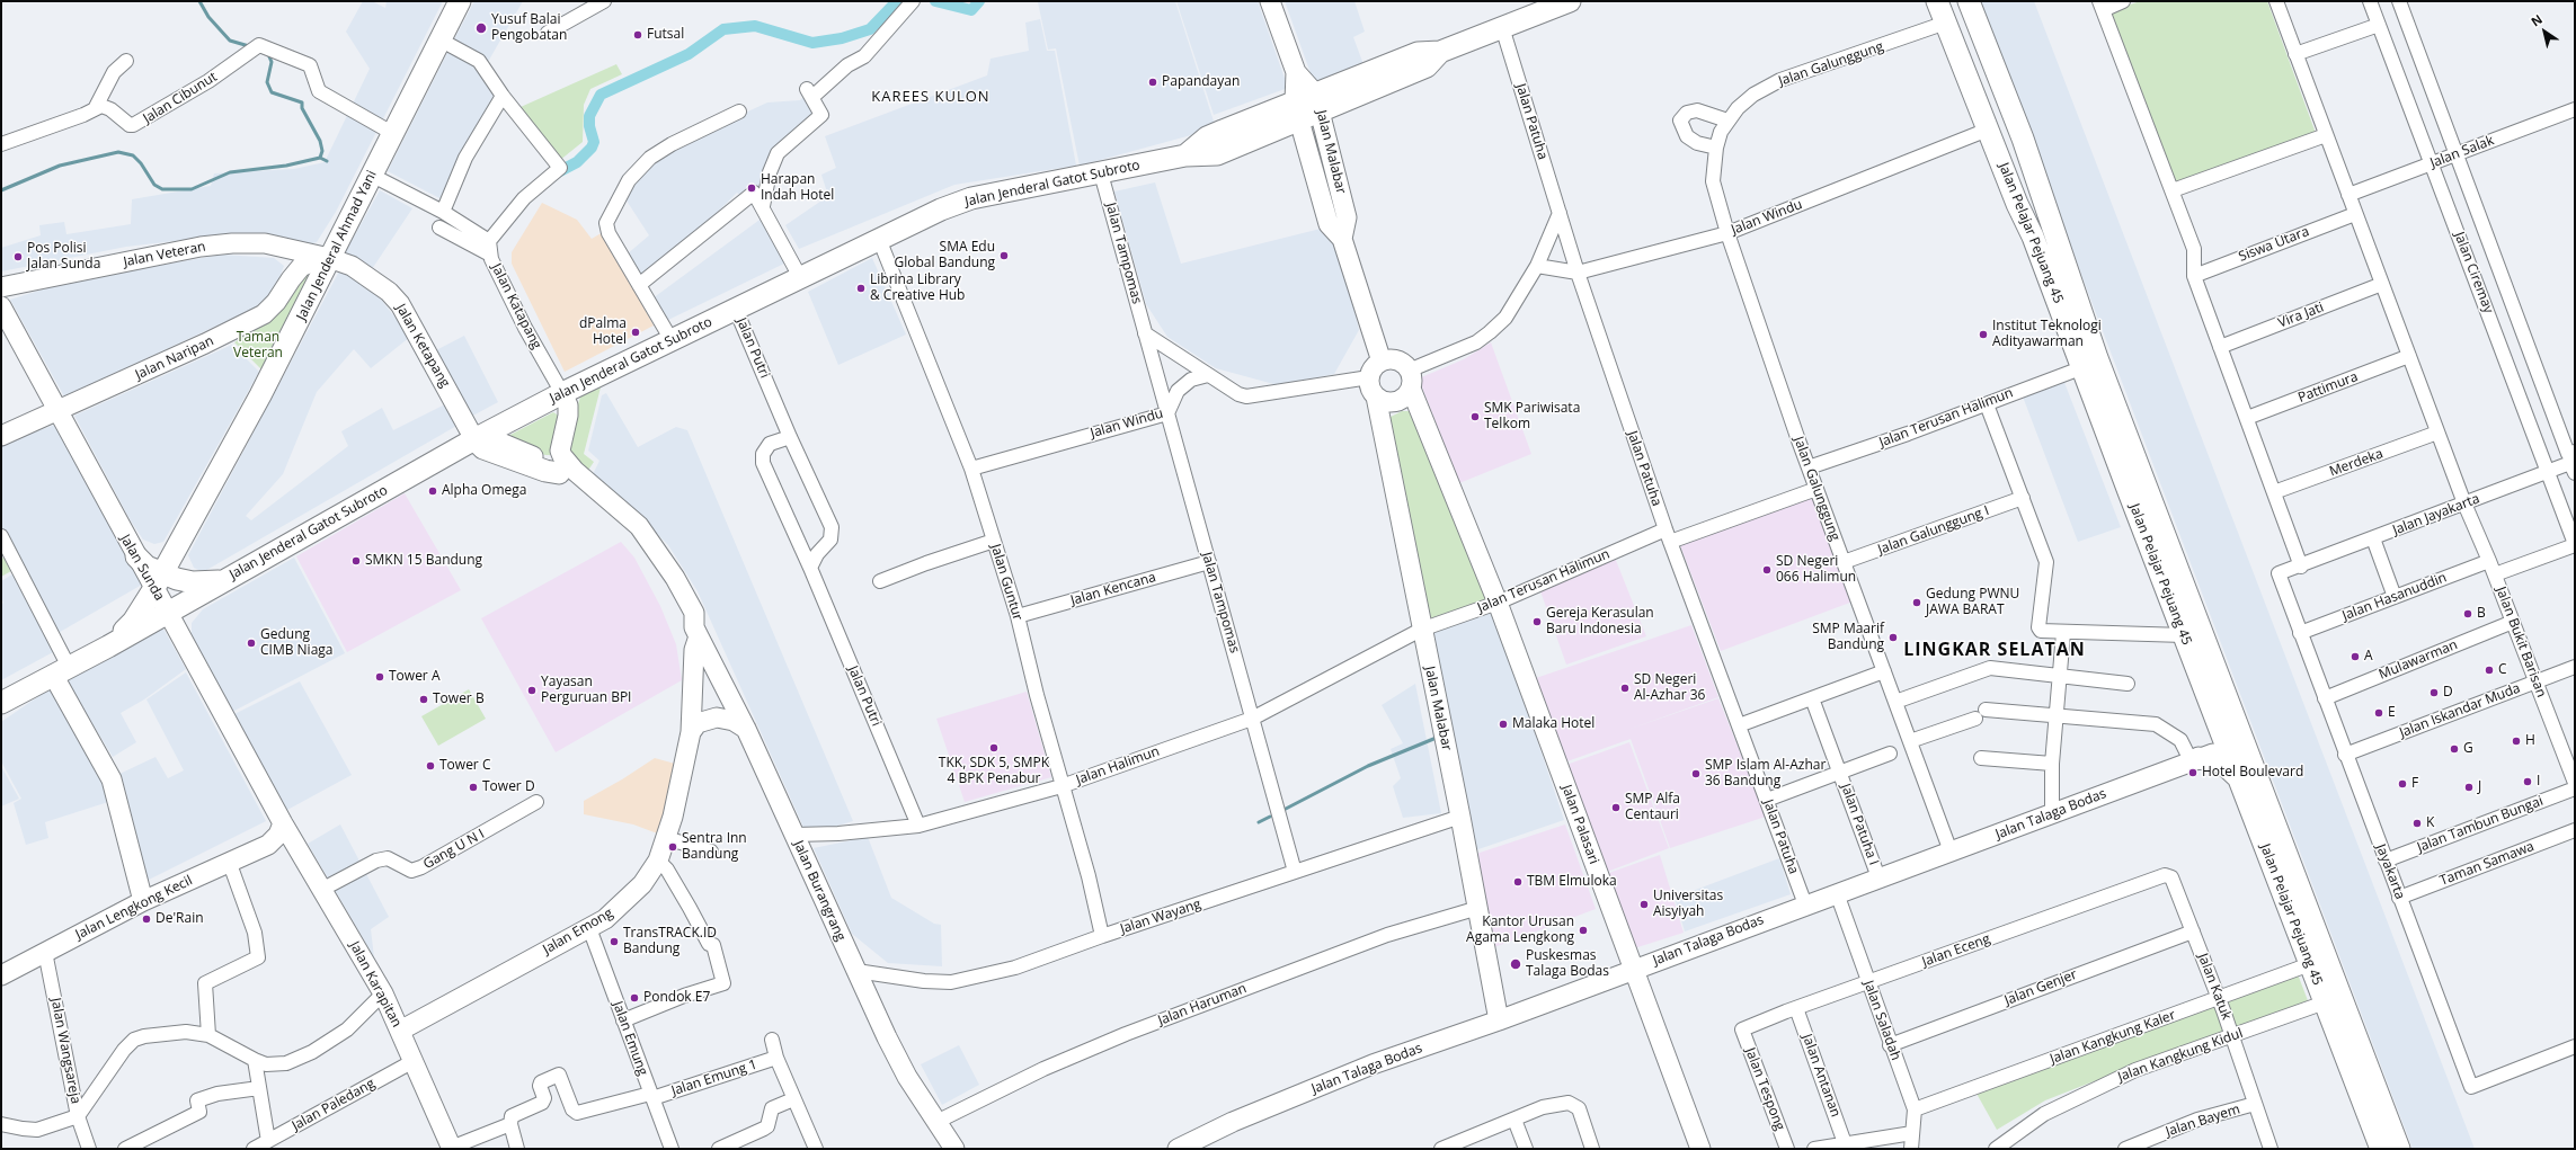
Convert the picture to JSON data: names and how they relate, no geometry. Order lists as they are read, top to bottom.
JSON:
{
  "streets": {
    "main road": ["Jalan Jenderal Gatot Subroto", "Jalan Pelajar Pejuang 45", "Jalan Jenderal Ahmad Yani"],
    "street": [
      "Jalan Galunggung",
      "Jalan Cibunut",
      "Jalan Patuha",
      "Jalan Malabar",
      "Jalan Salak",
      "Jalan Windu",
      "Siswa Utara",
      "Jalan Tampomas",
      "Jalan Veteran",
      "Jalan Ciremay",
      "Jalan Katapang",
      "Vira Jati",
      "Jalan Ketapang",
      "Jalan Putri",
      "Jalan Naripan",
      "Pattimura",
      "Jalan Terusan Halimun",
      "Merdeka",
      "Jalan Jayakarta",
      "Jalan Galunggung I",
      "Jalan Sunda",
      "Jalan Guntur",
      "Jalan Kencana",
      "Jalan Hasanuddin",
      "Jalan Bukit Barisan",
      "Mulawarman",
      "Jalan Iskandar Muda",
      "Jalan Halimun",
      "Jalan Talaga Bodas",
      "Jalan Palasari",
      "Jalan Patuha I",
      "Jalan Tambun Bungai",
      "Gang U N I",
      "Taman Samawa",
      "Jayakarta",
      "Jalan Burangrang",
      "Jalan Lengkong Kecil",
      "Jalan Wayang",
      "Jalan Emong",
      "Jalan Eceng",
      "Jalan Karapitan",
      "Jalan Katuk",
      "Jalan Genjer",
      "Jalan Haruman",
      "Jalan Saladah",
      "Jalan Kangkung Kaler",
      "Jalan Emung",
      "Jalan Wangsareja",
      "Jalan Kangkung Kidul",
      "Jalan Antanan",
      "Jalan Emung 1",
      "Jalan Tespong",
      "Jalan Paledang",
      "Jalan Bayem"
    ]
  },
  "crossings": [
    ["Jalan Galunggung", "Jalan Windu"],
    ["Jalan Galunggung", "Jalan Terusan Halimun"],
    ["Jalan Galunggung", "Jalan Galunggung I"],
    ["Jalan Galunggung", "Jalan Talaga Bodas"],
    ["Jalan Cibunut", "Jalan Jenderal Ahmad Yani"],
    ["Jalan Patuha", "Jalan Jenderal Gatot Subroto"],
    ["Jalan Patuha", "Jalan Windu"],
    ["Jalan Patuha", "Jalan Terusan Halimun"],
    ["Jalan Patuha", "Jalan Talaga Bodas"],
    ["Jalan Patuha", "Jalan Patuha I"],
    ["Jalan Malabar", "Jalan Jenderal Gatot Subroto"],
    ["Jalan Malabar", "Jalan Terusan Halimun"],
    ["Jalan Malabar", "Jalan Halimun"],
    ["Jalan Malabar", "Jalan Talaga Bodas"],
    ["Jalan Malabar", "Jalan Wayang"],
    ["Jalan Malabar", "Jalan Haruman"],
    ["Jalan Salak", "Jalan Ciremay"],
    ["Jalan Salak", "Jalan Bukit Barisan"],
    ["Jalan Jenderal Gatot Subroto", "Jalan Jenderal Ahmad Yani"],
    ["Jalan Jenderal Gatot Subroto", "Jalan Tampomas"],
    ["Jalan Jenderal Gatot Subroto", "Jalan Katapang"],
    ["Jalan Jenderal Gatot Subroto", "Jalan Ketapang"],
    ["Jalan Jenderal Gatot Subroto", "Jalan Putri"],
    ["Jalan Jenderal Gatot Subroto", "Jalan Sunda"],
    ["Jalan Jenderal Gatot Subroto", "Jalan Guntur"],
    ["Jalan Jenderal Gatot Subroto", "Jalan Burangrang"],
    ["Jalan Windu", "Jalan Tampomas"],
    ["Jalan Windu", "Jalan Guntur"],
    ["Jalan Pelajar Pejuang 45", "Jalan Terusan Halimun"],
    ["Jalan Pelajar Pejuang 45", "Jalan Talaga Bodas"],
    ["Jalan Pelajar Pejuang 45", "Jalan Kangkung Kaler"],
    ["Jalan Pelajar Pejuang 45", "Jalan Kangkung Kidul"],
    ["Siswa Utara", "Jalan Bukit Barisan"],
    ["Jalan Jenderal Ahmad Yani", "Jalan Veteran"],
    ["Jalan Jenderal Ahmad Yani", "Jalan Ketapang"],
    ["Jalan Jenderal Ahmad Yani", "Jalan Naripan"],
    ["Jalan Jenderal Ahmad Yani", "Jalan Sunda"],
    ["Jalan Tampomas", "Jalan Kencana"],
    ["Jalan Tampomas", "Jalan Halimun"],
    ["Jalan Tampomas", "Jalan Wayang"],
    ["Jalan Veteran", "Jalan Ketapang"],
    ["Jalan Veteran", "Jalan Naripan"],
    ["Jalan Ciremay", "Jalan Jayakarta"],
    ["Jalan Katapang", "Jalan Burangrang"],
    ["Vira Jati", "Jalan Bukit Barisan"],
    ["Jalan Ketapang", "Jalan Naripan"],
    ["Jalan Putri", "Jalan Halimun"],
    ["Jalan Naripan", "Jalan Sunda"],
    ["Pattimura", "Jalan Bukit Barisan"],
    ["Jalan Terusan Halimun", "Jalan Halimun"],
    ["Jalan Terusan Halimun", "Jalan Palasari"],
    ["Merdeka", "Jalan Bukit Barisan"],
    ["Jalan Jayakarta", "Jalan Bukit Barisan"],
    ["Jalan Jayakarta", "Jayakarta"],
    ["Jalan Sunda", "Jalan Lengkong Kecil"],
    ["Jalan Sunda", "Jalan Karapitan"],
    ["Jalan Guntur", "Jalan Kencana"],
    ["Jalan Guntur", "Jalan Halimun"],
    ["Jalan Guntur", "Jalan Wayang"],
    ["Jalan Hasanuddin", "Jalan Bukit Barisan"],
    ["Jalan Hasanuddin", "Jayakarta"],
    ["Jalan Bukit Barisan", "Mulawarman"],
    ["Jalan Bukit Barisan", "Jalan Iskandar Muda"],
    ["Mulawarman", "Jayakarta"],
    ["Jalan Iskandar Muda", "Jayakarta"],
    ["Jalan Halimun", "Jalan Burangrang"],
    ["Jalan Talaga Bodas", "Jalan Palasari"],
    ["Jalan Talaga Bodas", "Jalan Patuha I"],
    ["Jalan Talaga Bodas", "Jalan Saladah"],
    ["Jalan Tambun Bungai", "Jayakarta"],
    ["Gang U N I", "Jalan Karapitan"],
    ["Taman Samawa", "Jayakarta"],
    ["Jalan Burangrang", "Jalan Wayang"],
    ["Jalan Burangrang", "Jalan Emong"],
    ["Jalan Burangrang", "Jalan Haruman"],
    ["Jalan Lengkong Kecil", "Jalan Karapitan"],
    ["Jalan Lengkong Kecil", "Jalan Wangsareja"],
    ["Jalan Emong", "Jalan Karapitan"],
    ["Jalan Emong", "Jalan Emung"],
    ["Jalan Eceng", "Jalan Katuk"],
    ["Jalan Eceng", "Jalan Saladah"],
    ["Jalan Eceng", "Jalan Antanan"],
    ["Jalan Eceng", "Jalan Tespong"],
    ["Jalan Karapitan", "Jalan Paledang"],
    ["Jalan Katuk", "Jalan Genjer"],
    ["Jalan Katuk", "Jalan Kangkung Kaler"],
    ["Jalan Katuk", "Jalan Kangkung Kidul"],
    ["Jalan Katuk", "Jalan Bayem"],
    ["Jalan Genjer", "Jalan Saladah"],
    ["Jalan Saladah", "Jalan Kangkung Kaler"],
    ["Jalan Emung", "Jalan Emung 1"]
  ],
  "districts": ["KAREES KULON", "LINGKAR SELATAN"],
  "parks": ["Taman Veteran"],
  "places": [
    "Yusuf Balai Pengobatan",
    "Futsal",
    "Papandayan",
    "Harapan Indah Hotel",
    "SMA Edu Global Bandung",
    "Pos Polisi Jalan Sunda",
    "Librina Library & Creative Hub",
    "dPalma Hotel",
    "Institut Teknologi Adityawarman",
    "SMK Pariwisata Telkom",
    "Alpha Omega",
    "SMKN 15 Bandung",
    "SD Negeri 066 Halimun",
    "Gedung PWNU JAWA BARAT",
    "B",
    "Gereja Kerasulan Baru Indonesia",
    "SMP Maarif Bandung",
    "Gedung CIMB Niaga",
    "A",
    "C",
    "Tower A",
    "SD Negeri Al-Azhar 36",
    "Yayasan Perguruan BPI",
    "D",
    "Tower B",
    "E",
    "Malaka Hotel",
    "H",
    "TKK, SDK 5, SMPK 4 BPK Penabur",
    "G",
    "Tower C",
    "Hotel Boulevard",
    "SMP Islam Al-Azhar 36 Bandung",
    "I",
    "F",
    "Tower D",
    "J",
    "SMP Alfa Centauri",
    "K",
    "Sentra Inn Bandung",
    "TBM Elmuloka",
    "Universitas Aisyiyah",
    "De'Rain",
    "Kantor Urusan Agama Lengkong",
    "TransTRACK.ID Bandung",
    "Puskesmas Talaga Bodas",
    "Pondok E7"
  ],
  "north": "top left"
}
